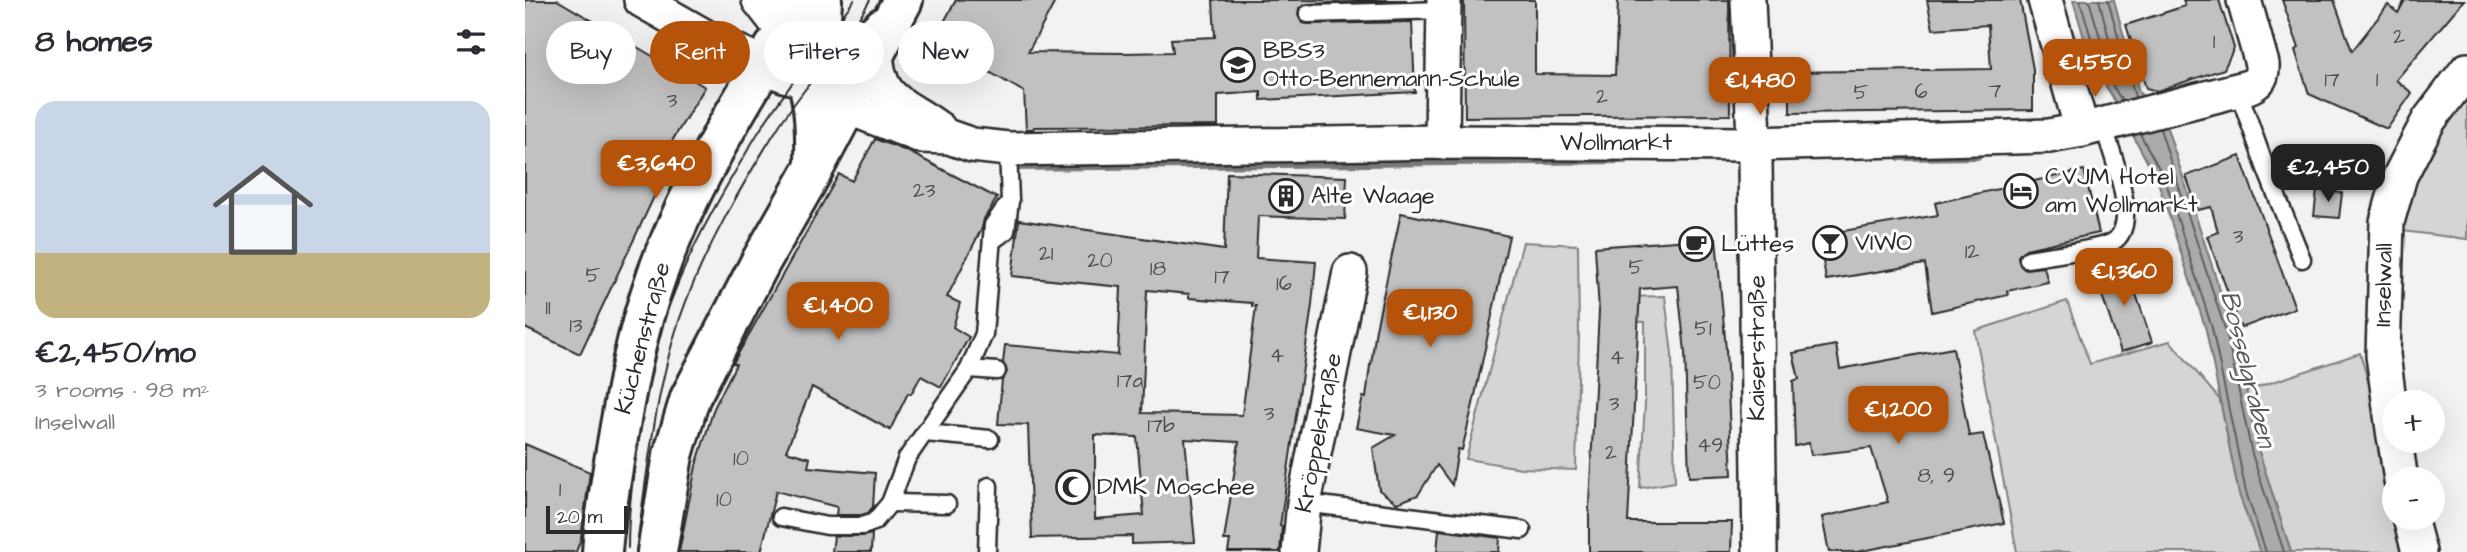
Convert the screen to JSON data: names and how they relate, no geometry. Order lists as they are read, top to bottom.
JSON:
{
  "streets": {
    "main road": ["Küchenstraße"],
    "street": [
      "Wollmarkt",
      "Inselwall",
      "Kaiserstraße",
      "Kröppelstraße"
    ]
  },
  "crossings": [
    ["Wollmarkt", "Kaiserstraße"]
  ],
  "water": ["Bosselgraben"],
  "places": {
    "school or university": ["BBS3 Otto-Bennemann-Schule"],
    "hotel": ["CVJM Hotel am Wollmarkt"],
    "building": ["Alte Waage"],
    "bar": ["VIWO"],
    "cafe": ["Lüttes"],
    "mosque": ["DMK Moschee"]
  },
  "house_numbers": [
    "2",
    "1",
    "17",
    "1",
    "7",
    "6",
    "5",
    "2",
    "3",
    "23",
    "3",
    "12",
    "21",
    "20",
    "5",
    "18",
    "5",
    "17",
    "16",
    "11",
    "13",
    "51",
    "4",
    "4",
    "17a",
    "50",
    "3",
    "3",
    "17b",
    "49",
    "2",
    "10",
    "8, 9",
    "1",
    "10"
  ],
  "scale_bar": "20 m",
  "page": {
    "heading": "8 homes",
    "chip": [
      "Buy",
      "Rent",
      "Filters",
      "New"
    ],
    "price": [
      "€1,550",
      "€1,480",
      "€3,640",
      "€2,450",
      "€1,360",
      "€1,400",
      "€1,130",
      "€1,200"
    ],
    "list": [
      {
        "name": "€2,450/mo",
        "note": "3 rooms · 98 m² · Inselwall"
      }
    ],
    "map_buttons": ["+", "−"],
    "scale": "20 m"
  }
}
